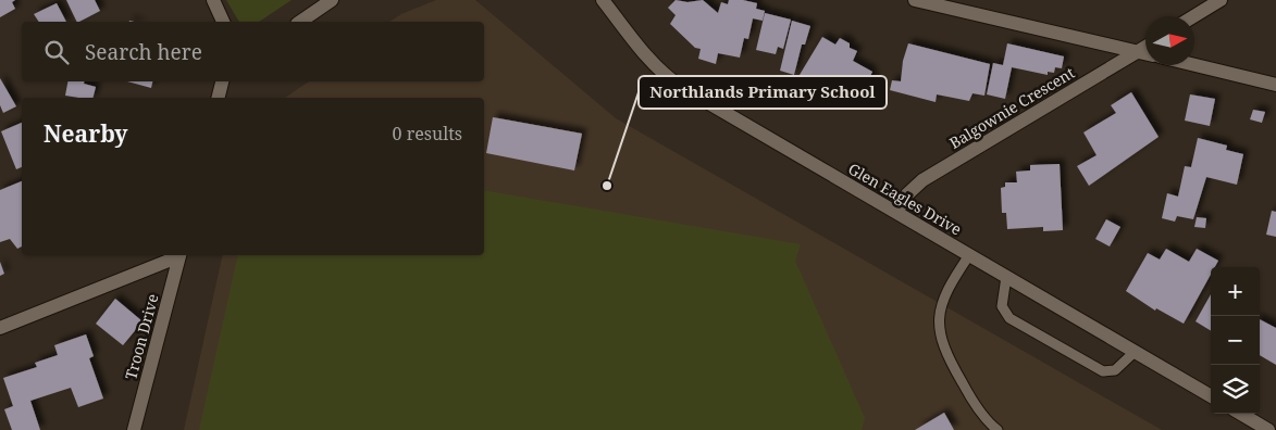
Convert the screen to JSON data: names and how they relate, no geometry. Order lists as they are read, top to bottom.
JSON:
{
  "streets": {
    "street": ["Balgownie Crescent", "Glen Eagles Drive", "Troon Drive"]
  },
  "crossings": [
    ["Balgownie Crescent", "Glen Eagles Drive"]
  ],
  "places": ["Northlands Primary School"],
  "north": "right",
  "page": {
    "search": "Search here",
    "heading": ["Nearby", "0 results"],
    "map_buttons": ["+", "−"]
  }
}
